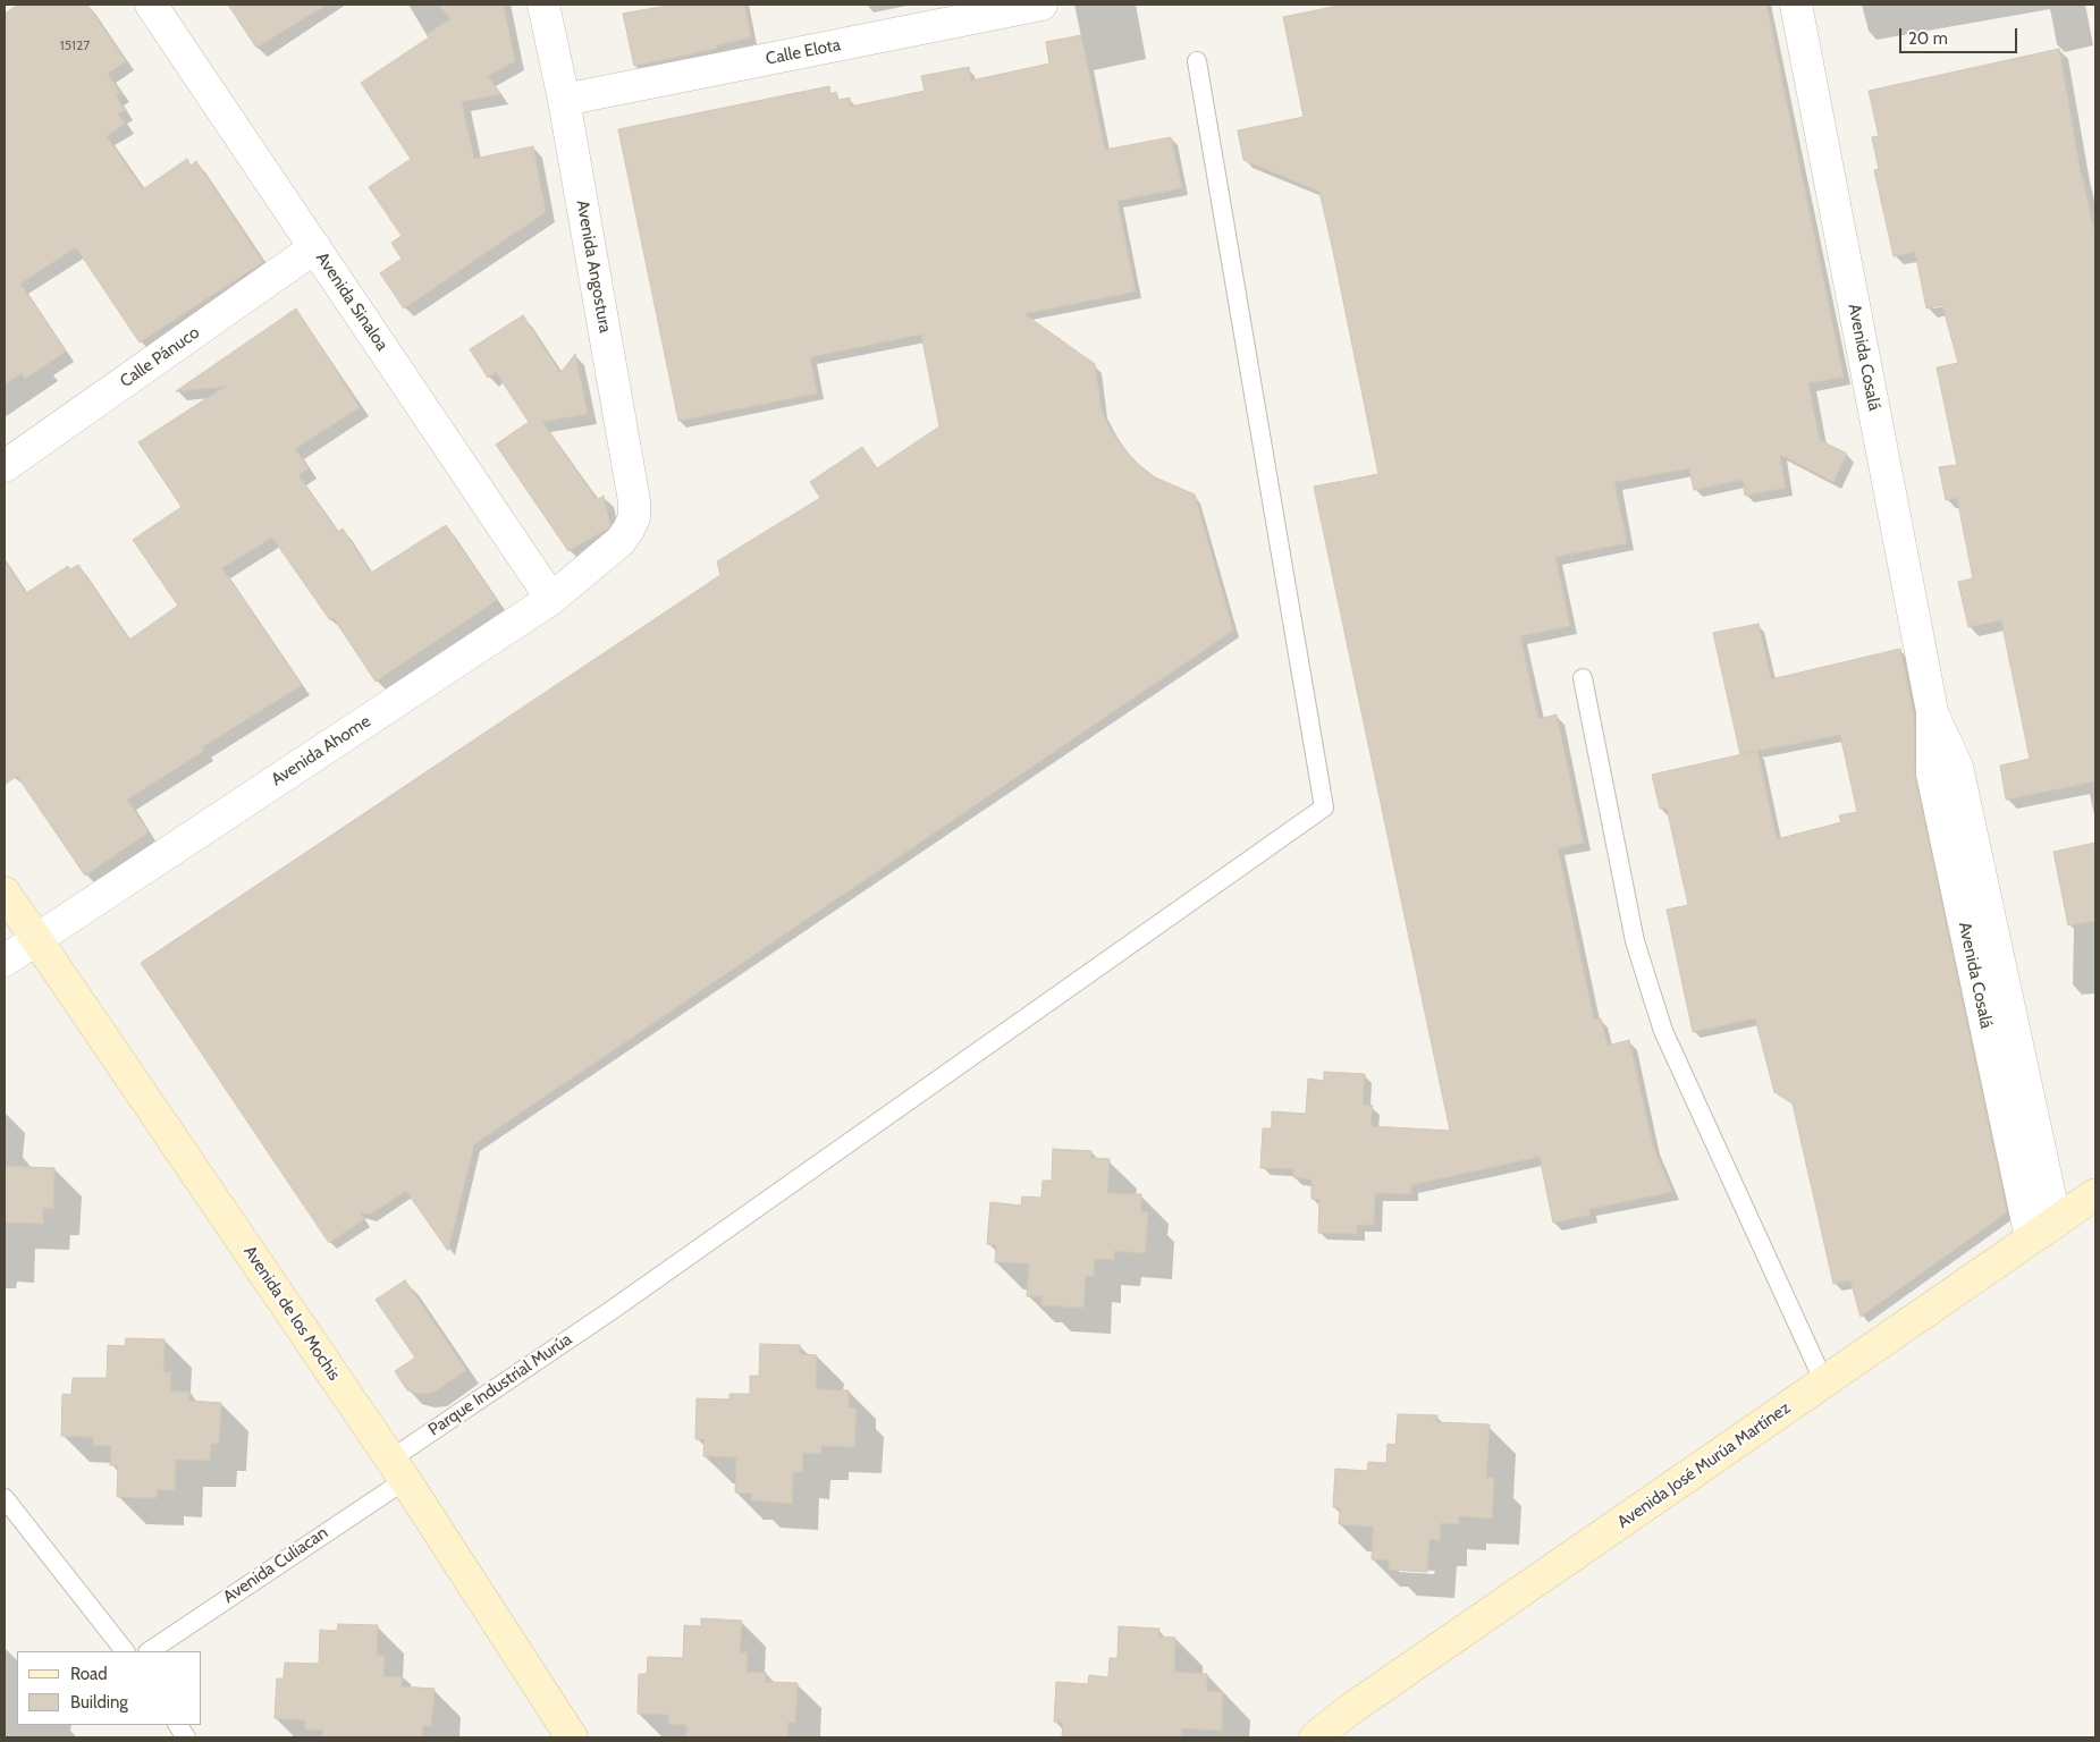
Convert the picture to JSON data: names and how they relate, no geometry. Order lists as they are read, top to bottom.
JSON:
{
  "streets": {
    "main road": ["Avenida de los Mochis", "Avenida José Murúa Martínez"],
    "street": [
      "Calle Elota",
      "Avenida Angostura",
      "Avenida Sinaloa",
      "Calle Pánuco",
      "Avenida Cosalá",
      "Avenida Ahome"
    ],
    "lane": ["Parque Industrial Murúa", "Avenida Culiacan"]
  },
  "crossings": [
    ["Calle Elota", "Avenida Angostura"],
    ["Avenida Angostura", "Avenida Ahome"],
    ["Avenida Sinaloa", "Calle Pánuco"],
    ["Avenida Sinaloa", "Avenida Ahome"],
    ["Avenida Cosalá", "Avenida José Murúa Martínez"],
    ["Avenida Ahome", "Avenida de los Mochis"],
    ["Avenida de los Mochis", "Parque Industrial Murúa"],
    ["Avenida de los Mochis", "Avenida Culiacan"],
    ["Parque Industrial Murúa", "Avenida Culiacan"]
  ],
  "house_numbers": ["15127"],
  "legend": ["Road", "Building"],
  "scale_bar": "20 m"
}
